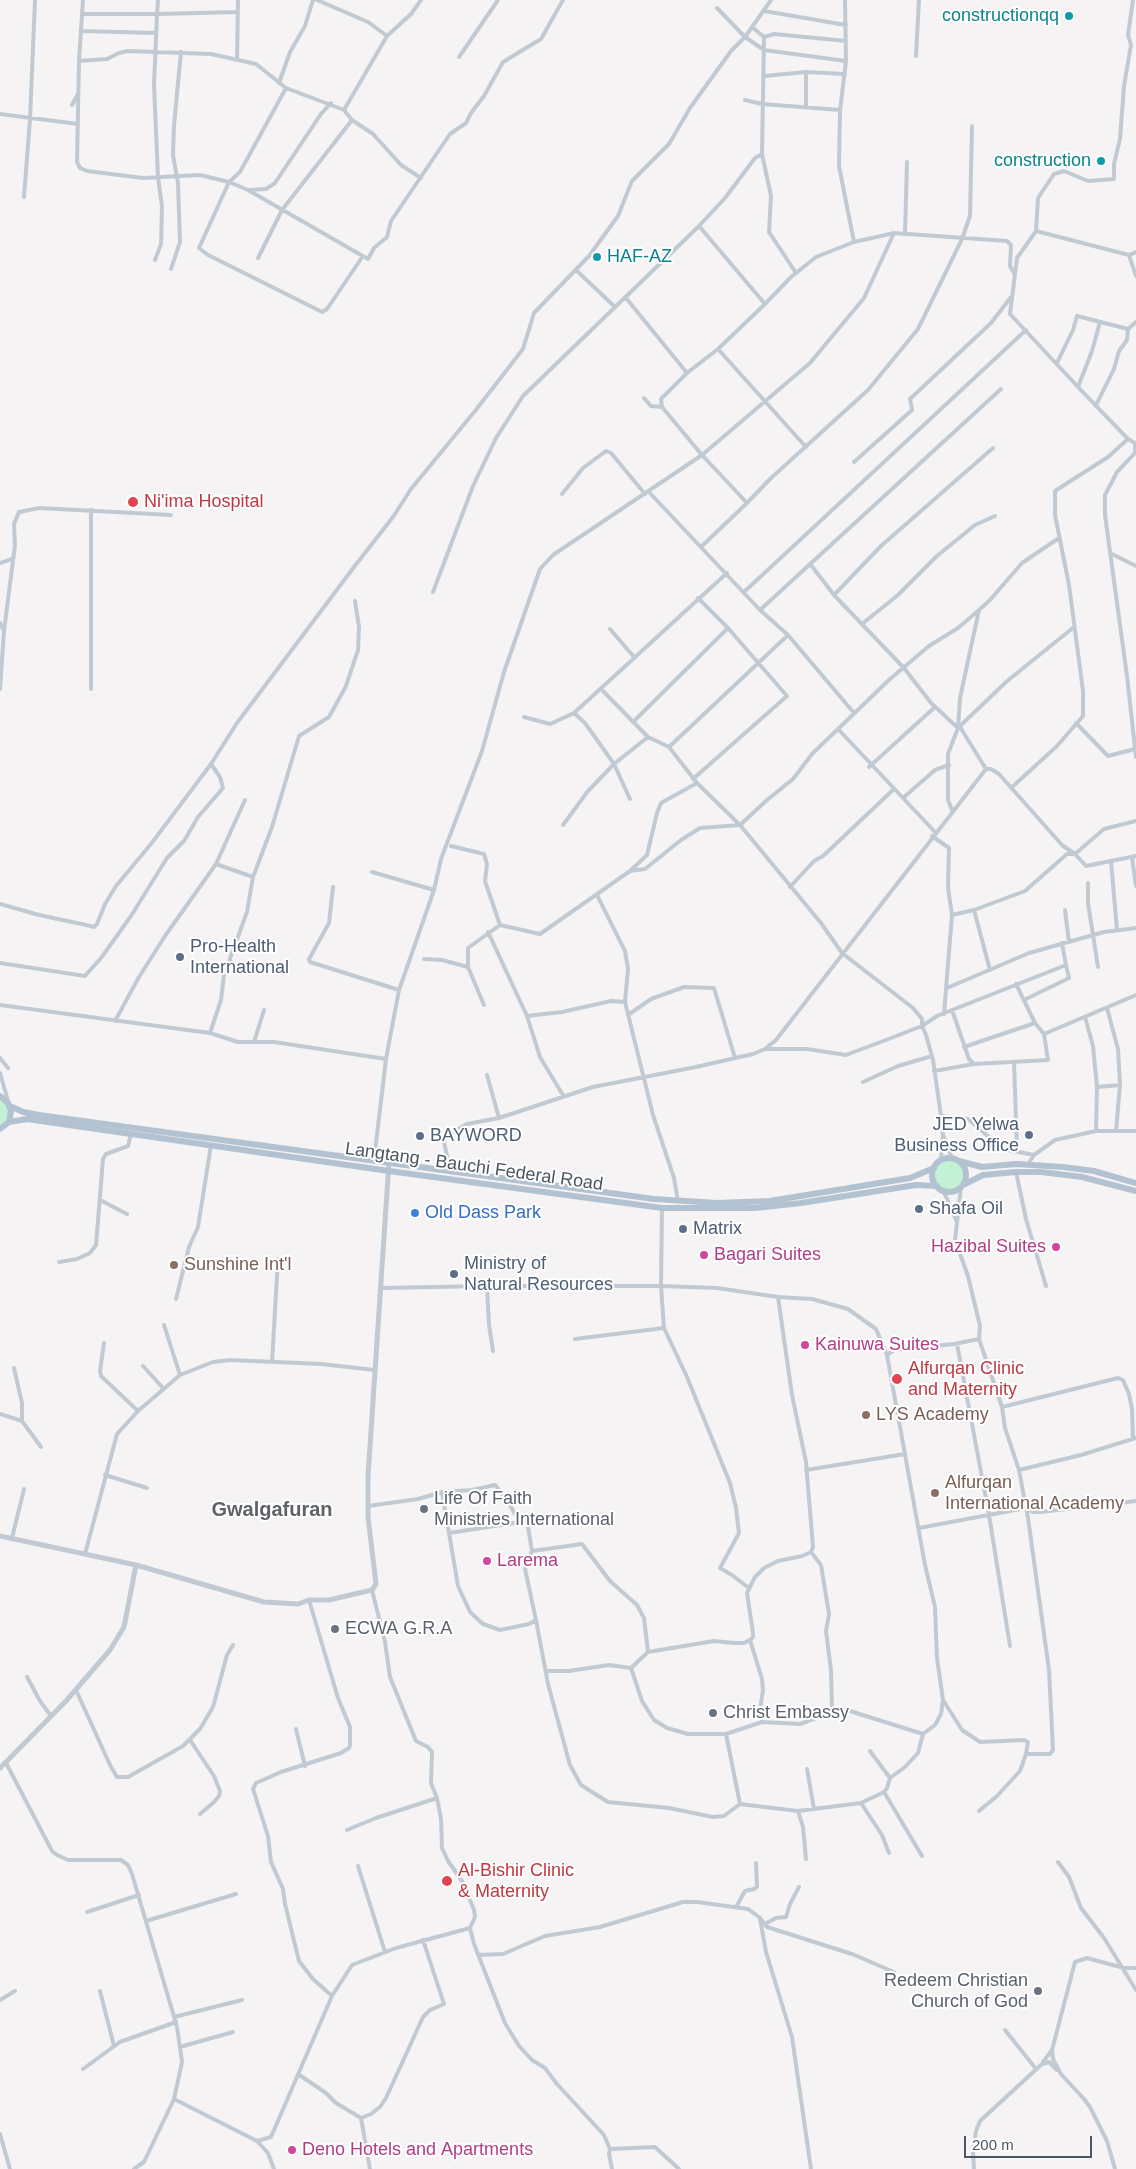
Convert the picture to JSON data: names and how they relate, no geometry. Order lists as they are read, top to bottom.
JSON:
{
  "streets": {
    "main road": ["Langtang - Bauchi Federal Road"]
  },
  "districts": ["Gwalgafuran"],
  "places": [
    "constructionqq",
    "construction",
    "HAF-AZ",
    "Ni'ima Hospital",
    "Pro-Health International",
    "JED Yelwa Business Office",
    "BAYWORD",
    "Shafa Oil",
    "Old Dass Park",
    "Matrix",
    "Hazibal Suites",
    "Bagari Suites",
    "Sunshine Int'l",
    "Ministry of Natural Resources",
    "Kainuwa Suites",
    "Alfurqan Clinic and Maternity",
    "LYS Academy",
    "Alfurqan International Academy",
    "Life Of Faith Ministries International",
    "Larema",
    "ECWA G.R.A",
    "Christ Embassy",
    "Al-Bishir Clinic & Maternity",
    "Redeem Christian Church of God",
    "Deno Hotels and Apartments"
  ],
  "scale_bar": "200 m"
}
